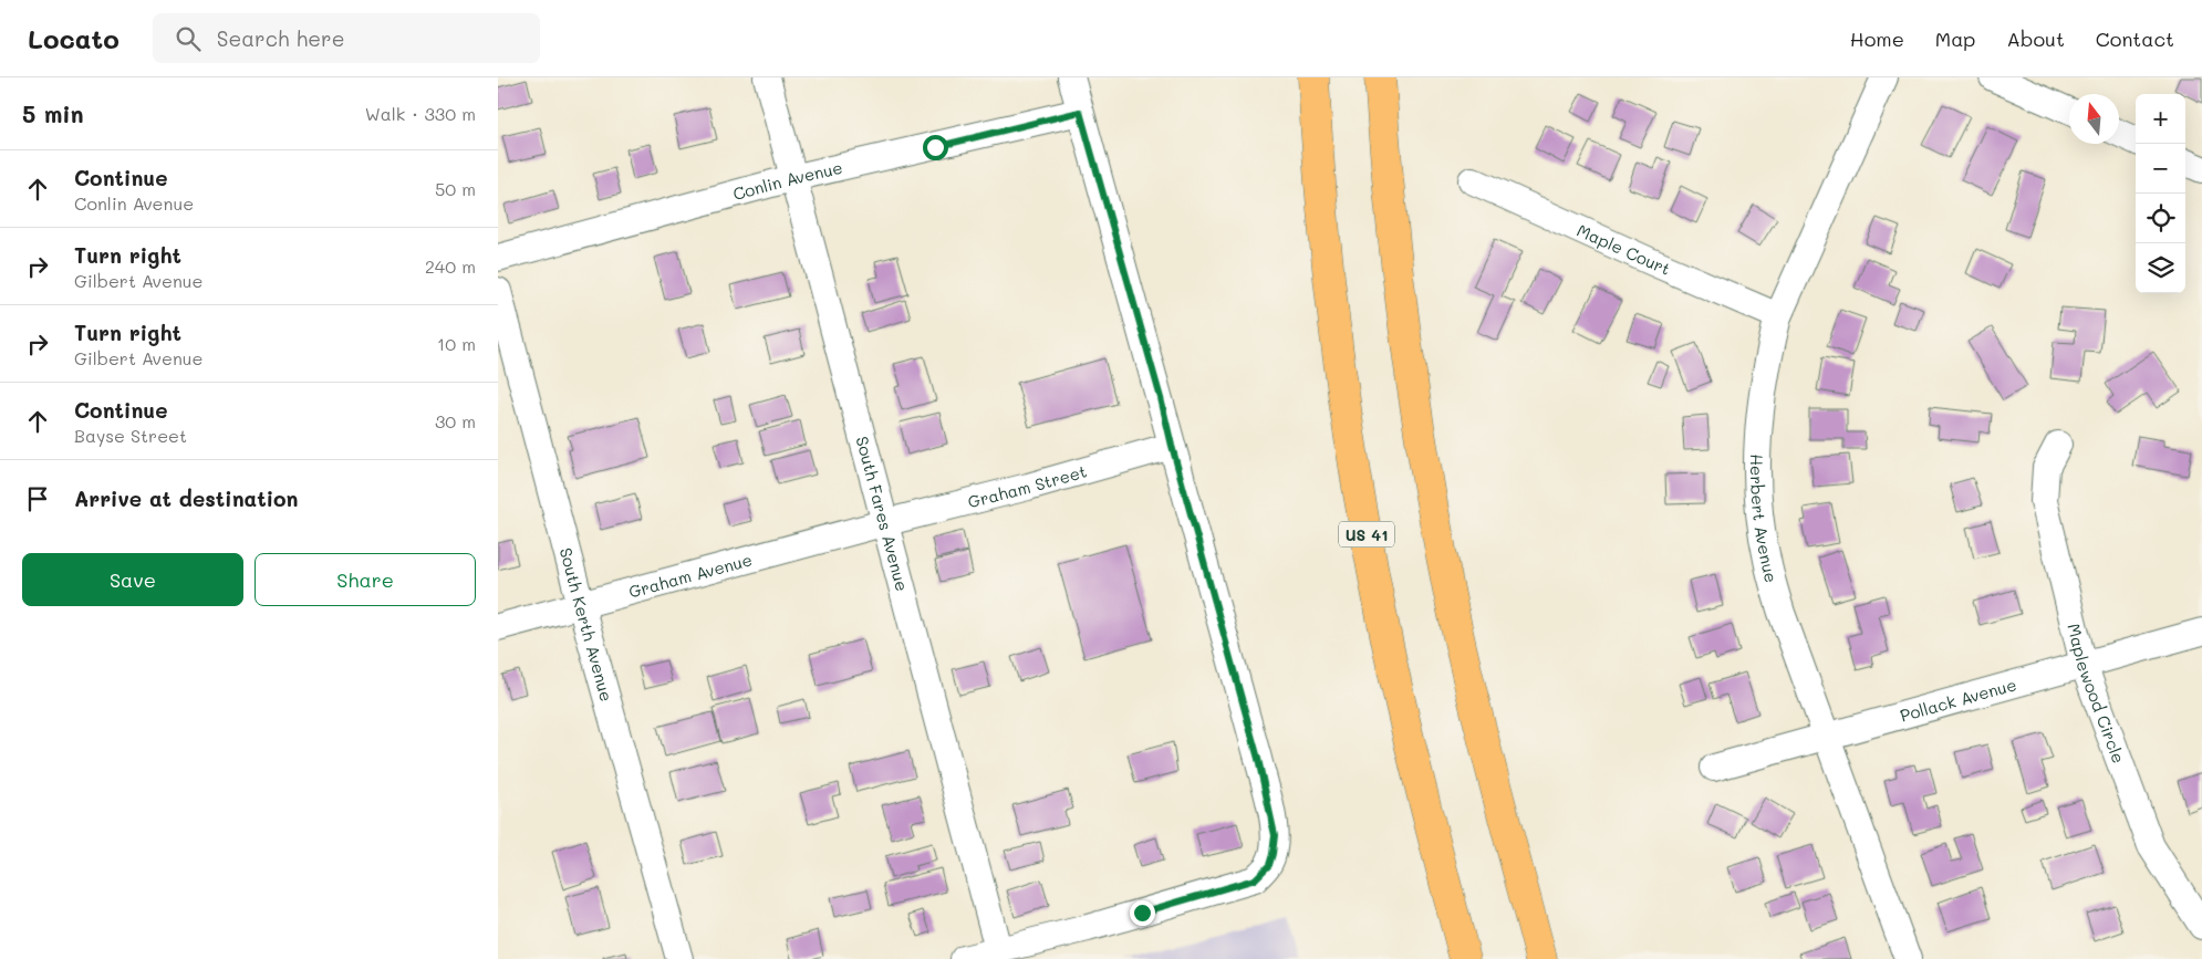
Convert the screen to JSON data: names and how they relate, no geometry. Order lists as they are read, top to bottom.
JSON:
{
  "streets": {
    "highway": ["US 41"],
    "street": [
      "Conlin Avenue",
      "Maple Court",
      "Graham Street",
      "South Fares Avenue",
      "Herbert Avenue",
      "Graham Avenue",
      "South Kerth Avenue",
      "Maplewood Circle",
      "Pollack Avenue"
    ]
  },
  "crossings": [
    ["Conlin Avenue", "South Fares Avenue"],
    ["Maple Court", "Herbert Avenue"],
    ["Graham Street", "South Fares Avenue"],
    ["Graham Street", "Graham Avenue"],
    ["South Fares Avenue", "Graham Avenue"],
    ["Herbert Avenue", "Pollack Avenue"],
    ["Graham Avenue", "South Kerth Avenue"],
    ["Maplewood Circle", "Pollack Avenue"]
  ],
  "north": "top",
  "page": {
    "header": "Locato",
    "search": "Search here",
    "nav": [
      "Home",
      "Map",
      "About",
      "Contact"
    ],
    "heading": ["5 min", "Walk · 330 m"],
    "map_buttons": ["+", "−"],
    "list": [
      ["Continue", "Conlin Avenue", "50 m"],
      ["Turn right", "Gilbert Avenue", "240 m"],
      ["Turn right", "Gilbert Avenue", "10 m"],
      ["Continue", "Bayse Street", "30 m"],
      "Arrive at destination"
    ],
    "buttons": ["Save", "Share"]
  }
}
